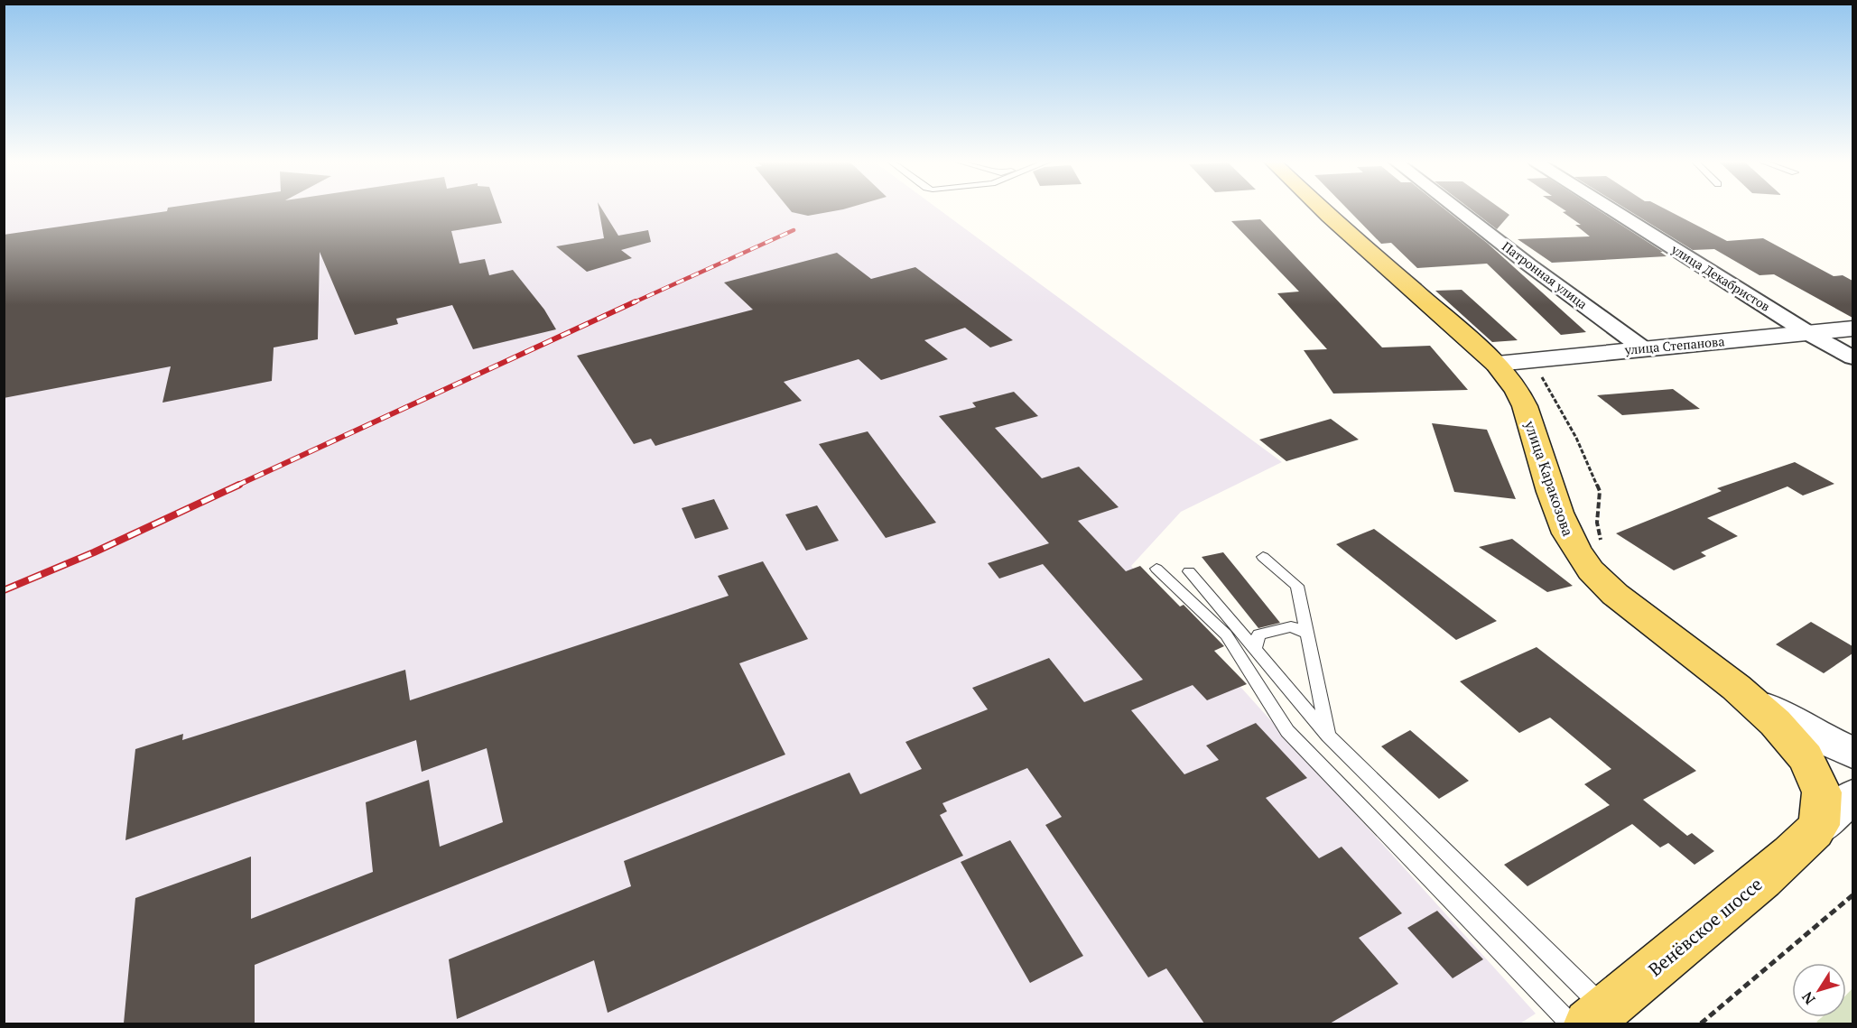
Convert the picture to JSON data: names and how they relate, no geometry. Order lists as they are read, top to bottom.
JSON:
{
  "streets": {
    "main road": ["улица Каракозова", "Венёвское шоссе"],
    "street": ["Патронная улица", "улица Декабристов", "улица Степанова"]
  },
  "crossings": [
    ["Патронная улица", "улица Степанова"],
    ["улица Декабристов", "улица Степанова"],
    ["улица Степанова", "улица Каракозова"],
    ["улица Каракозова", "Венёвское шоссе"]
  ],
  "north": "bottom left"
}
